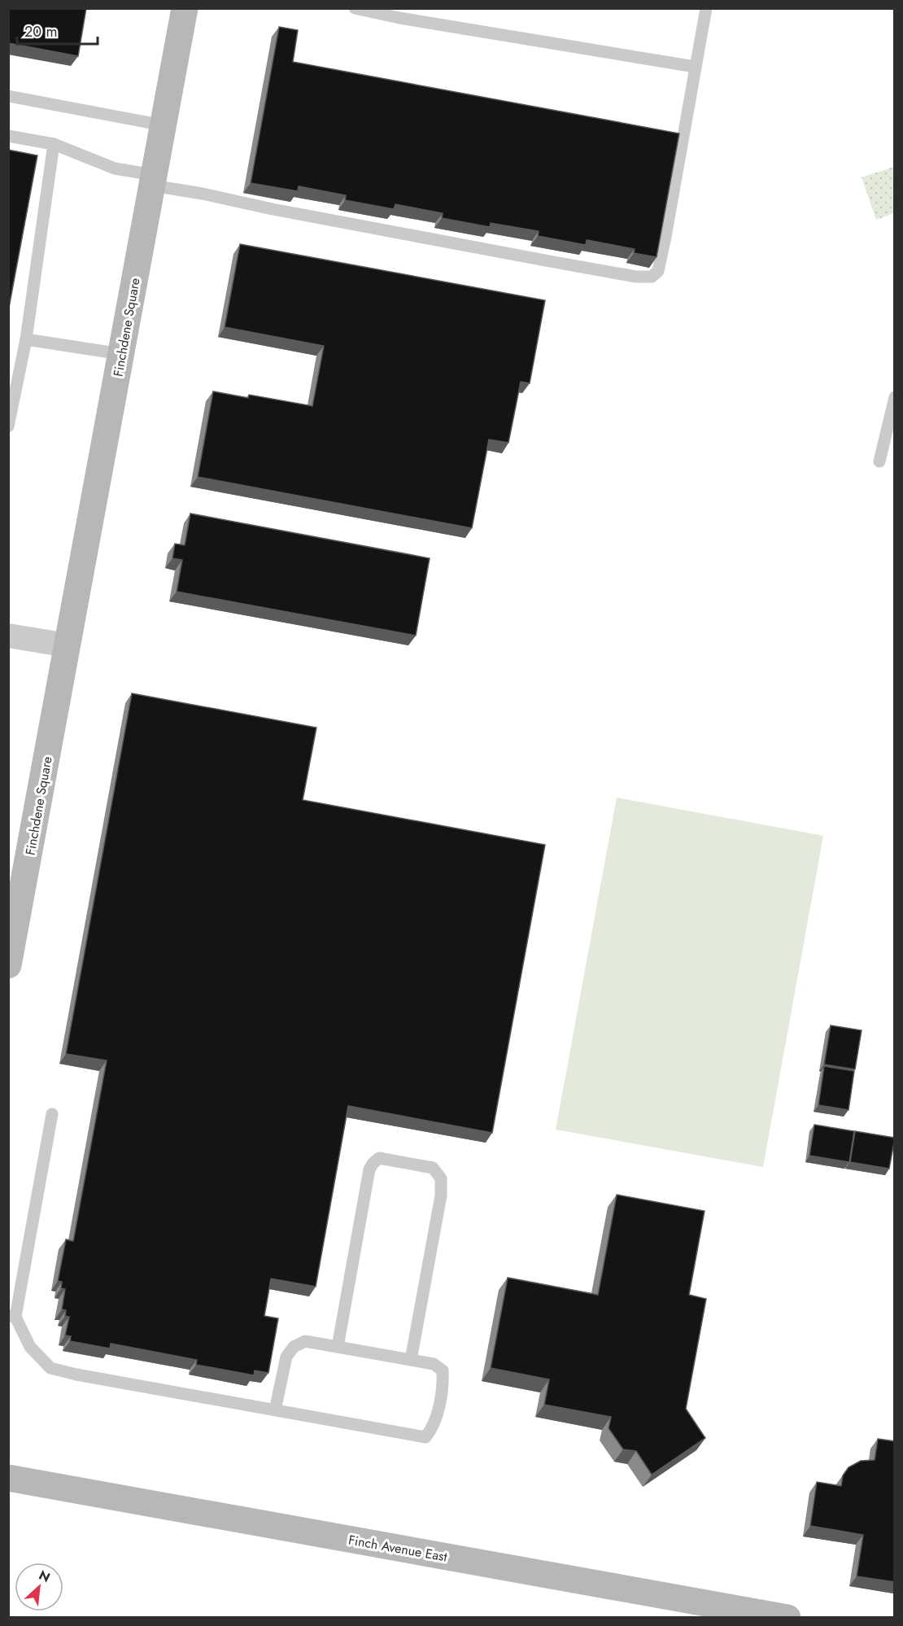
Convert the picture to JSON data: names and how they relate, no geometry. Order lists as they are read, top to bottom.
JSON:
{
  "streets": {
    "street": ["Finchdene Square", "Finch Avenue East"]
  },
  "scale_bar": "20 m",
  "north": "top right"
}
